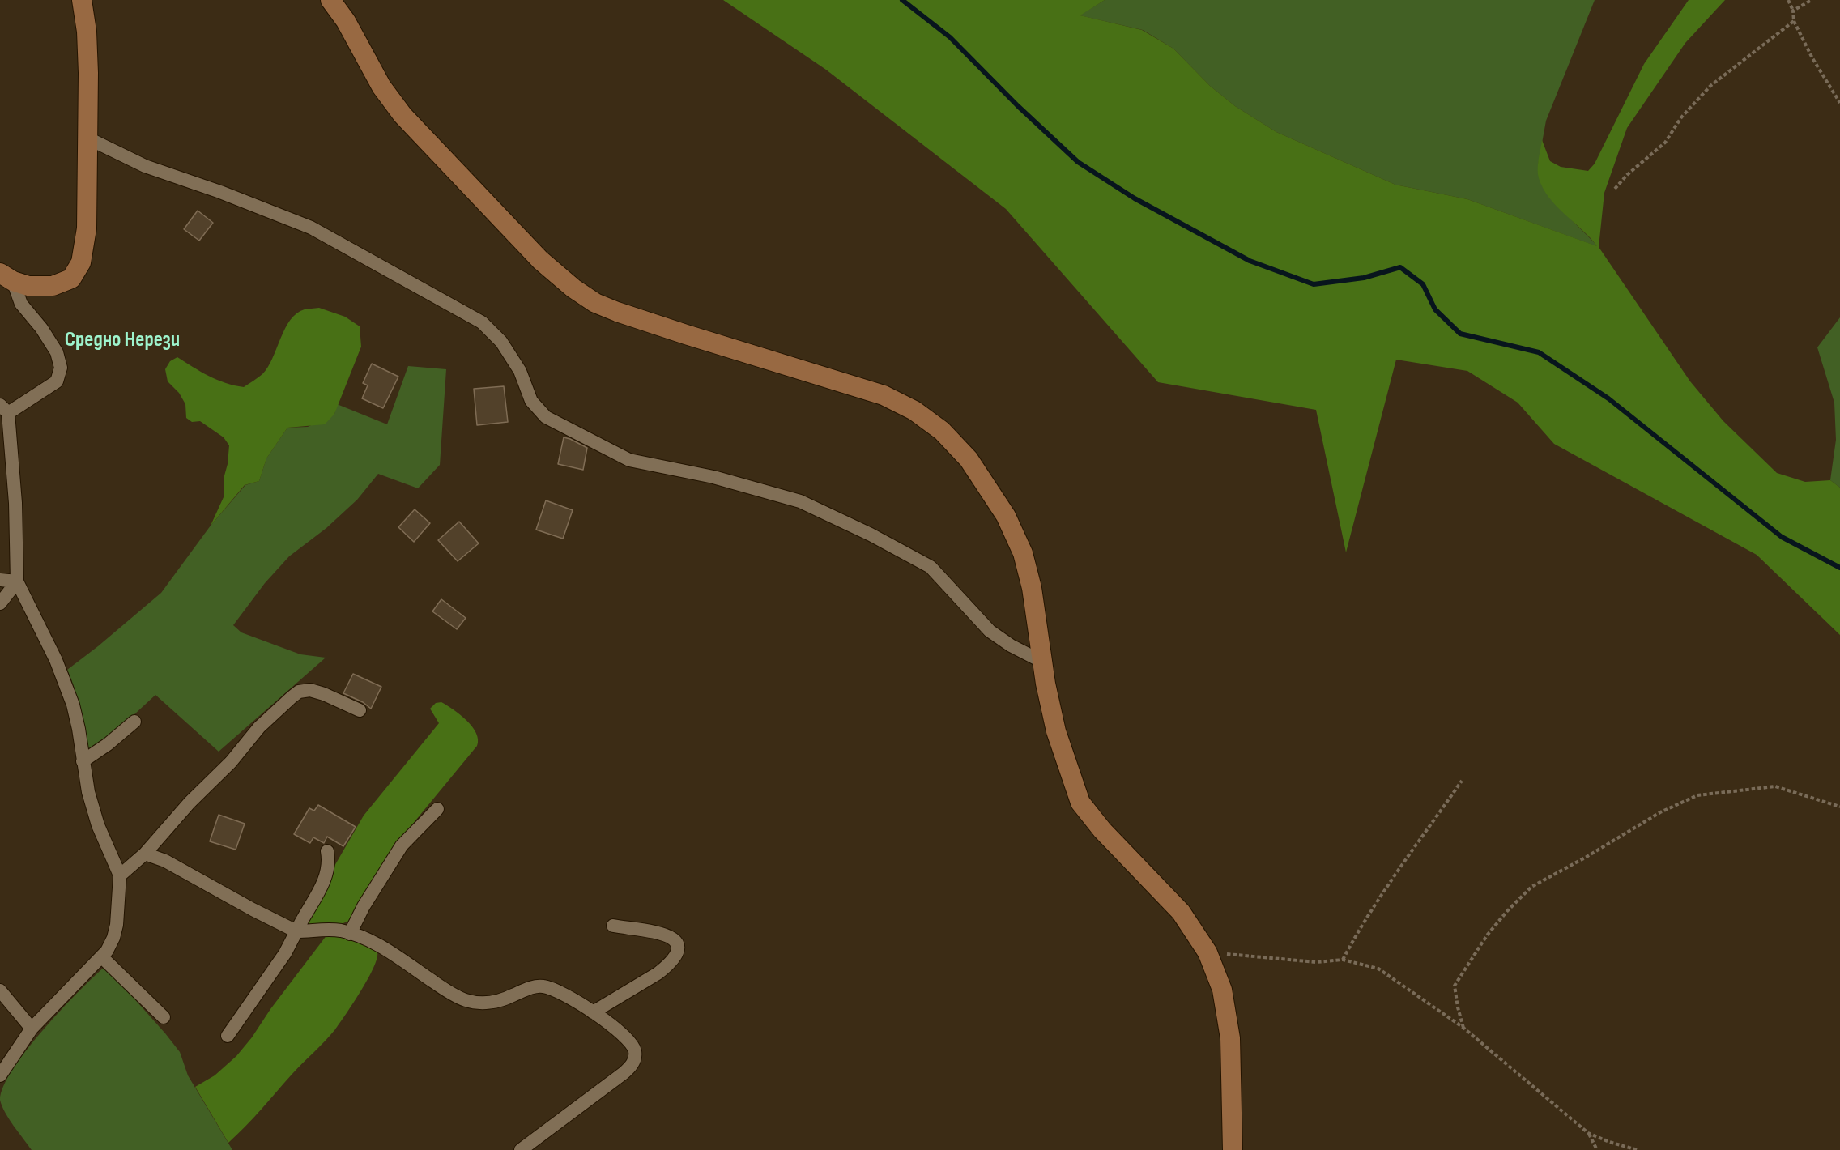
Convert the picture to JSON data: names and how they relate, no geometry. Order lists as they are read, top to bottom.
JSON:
{
  "districts": ["Средно Нерези"]
}
